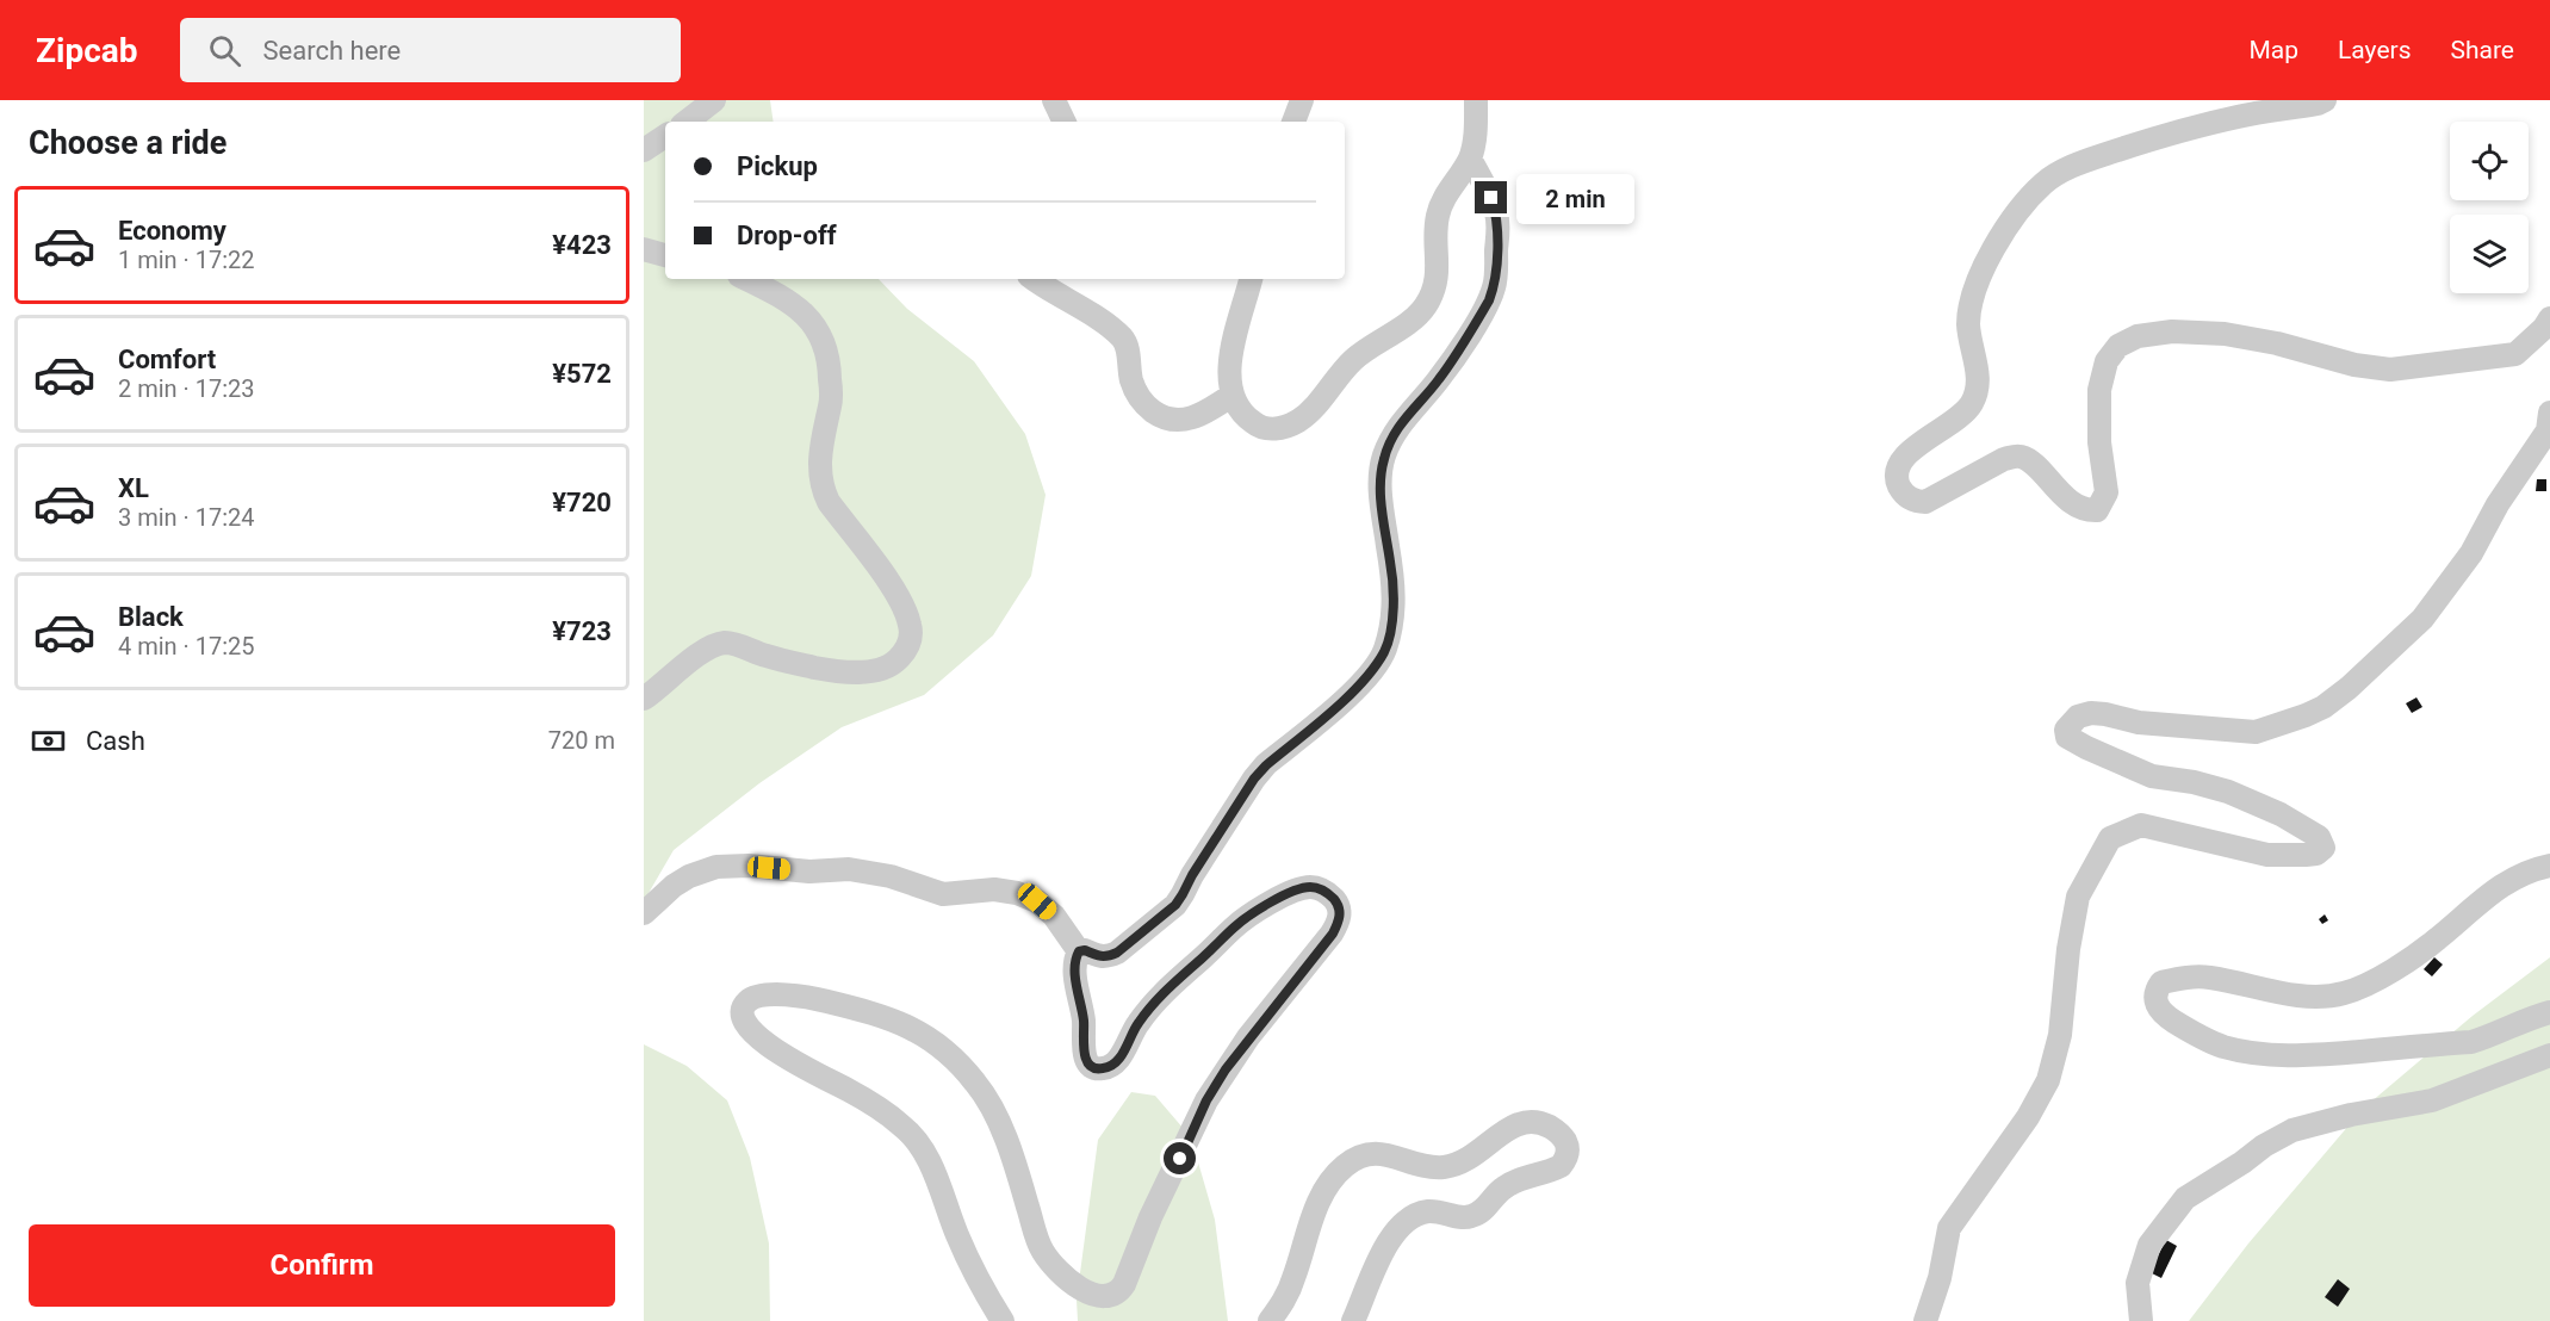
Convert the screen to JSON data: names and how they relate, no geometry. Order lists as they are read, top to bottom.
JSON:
{
  "page": {
    "header": "Zipcab",
    "search": "Search here",
    "nav": ["Map", "Layers", "Share"],
    "heading": "Choose a ride",
    "banner": ["Pickup", "Drop-off"],
    "bubble": "2 min",
    "list": [
      {
        "name": "Economy",
        "note": "1 min · 17:22",
        "value": "¥423"
      },
      {
        "name": "Comfort",
        "note": "2 min · 17:23",
        "value": "¥572"
      },
      {
        "name": "XL",
        "note": "3 min · 17:24",
        "value": "¥720"
      },
      {
        "name": "Black",
        "note": "4 min · 17:25",
        "value": "¥723"
      }
    ],
    "pay": ["Cash", "720 m"],
    "buttons": "Confirm"
  }
}
